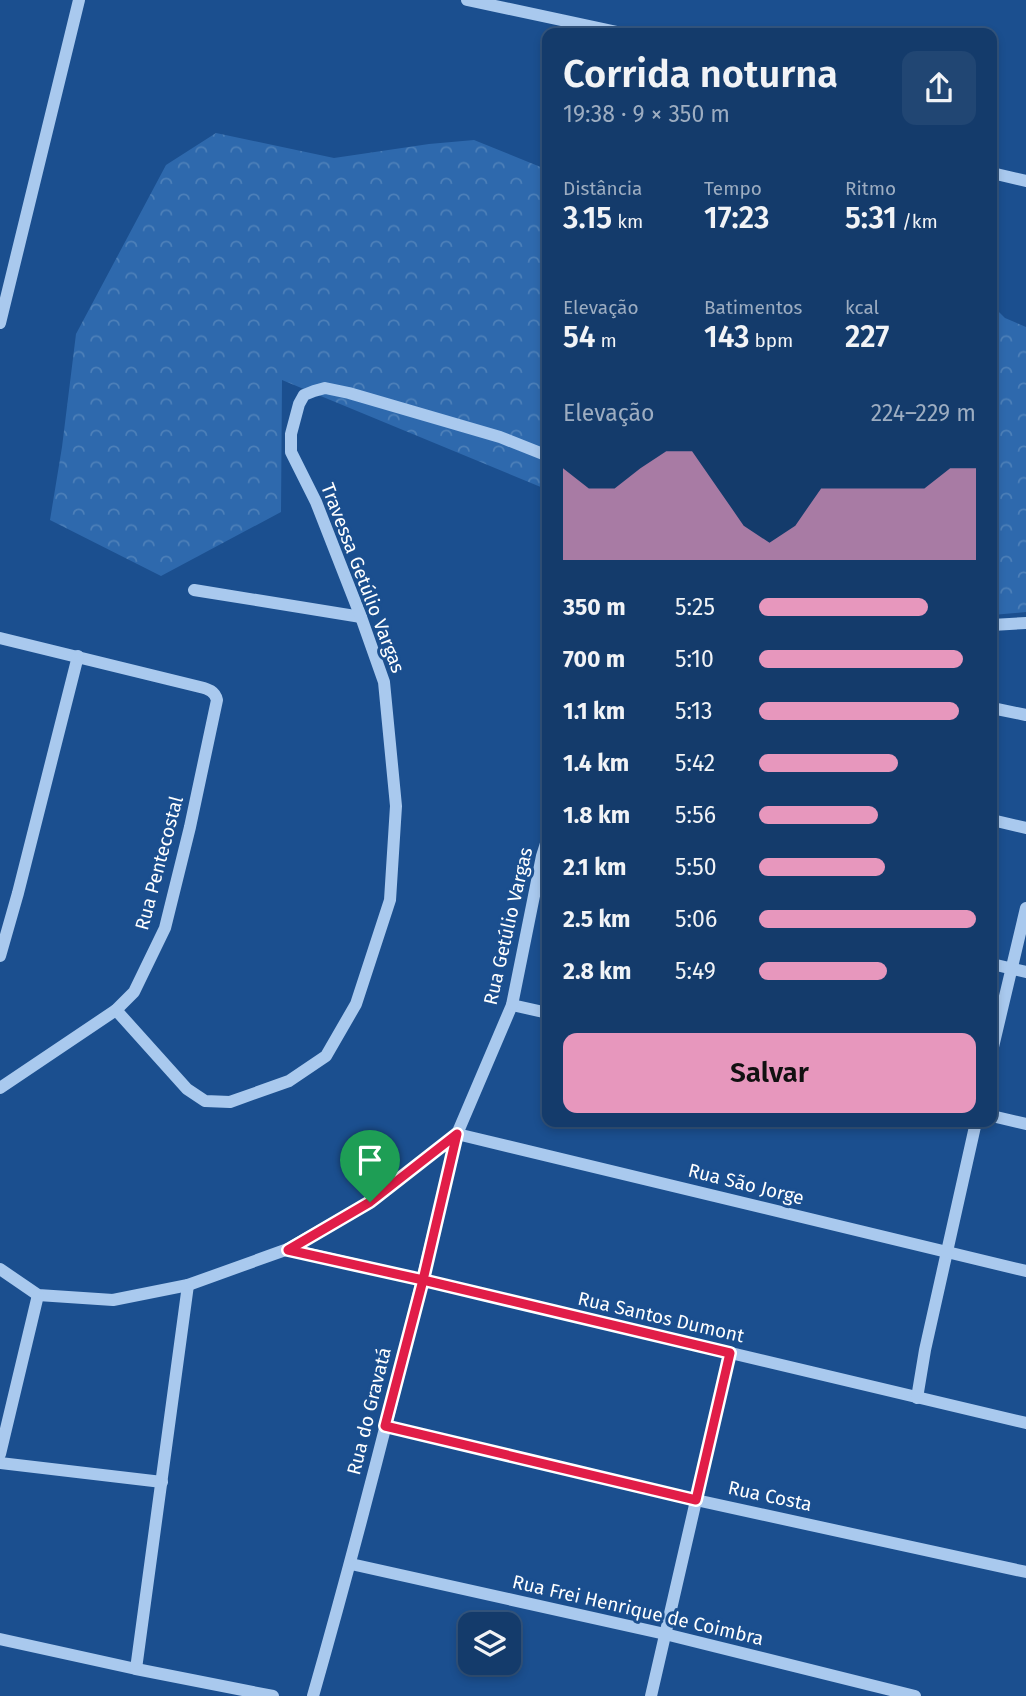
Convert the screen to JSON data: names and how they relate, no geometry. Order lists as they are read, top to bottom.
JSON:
{
  "streets": {
    "street": [
      "Travessa Getúlio Vargas",
      "Rua Pentecostal",
      "Rua Getúlio Vargas",
      "Rua São Jorge",
      "Rua Santos Dumont",
      "Rua do Gravatá",
      "Rua Costa",
      "Rua Frei Henrique de Coimbra"
    ]
  },
  "crossings": [
    ["Travessa Getúlio Vargas", "Rua Pentecostal"],
    ["Rua Getúlio Vargas", "Rua São Jorge"],
    ["Rua Getúlio Vargas", "Rua Santos Dumont"],
    ["Rua Getúlio Vargas", "Rua do Gravatá"],
    ["Rua São Jorge", "Rua do Gravatá"],
    ["Rua Santos Dumont", "Rua do Gravatá"],
    ["Rua do Gravatá", "Rua Costa"],
    ["Rua do Gravatá", "Rua Frei Henrique de Coimbra"]
  ],
  "page": {
    "heading": ["Corrida noturna", "19:38 · 9 × 350 m"],
    "stats": [
      ["Distância", "3.15 km"],
      ["Tempo", "17:23"],
      ["Ritmo", "5:31 /km"],
      ["Elevação", "54 m"],
      ["Batimentos", "143 bpm"],
      ["kcal", "227"]
    ],
    "chart": ["Elevação", "224–229 m"],
    "list": [
      {
        "name": "350 m",
        "note": "5:25"
      },
      {
        "name": "700 m",
        "note": "5:10"
      },
      {
        "name": "1.1 km",
        "note": "5:13"
      },
      {
        "name": "1.4 km",
        "note": "5:42"
      },
      {
        "name": "1.8 km",
        "note": "5:56"
      },
      {
        "name": "2.1 km",
        "note": "5:50"
      },
      {
        "name": "2.5 km",
        "note": "5:06"
      },
      {
        "name": "2.8 km",
        "note": "5:49"
      }
    ],
    "buttons": "Salvar"
  }
}
